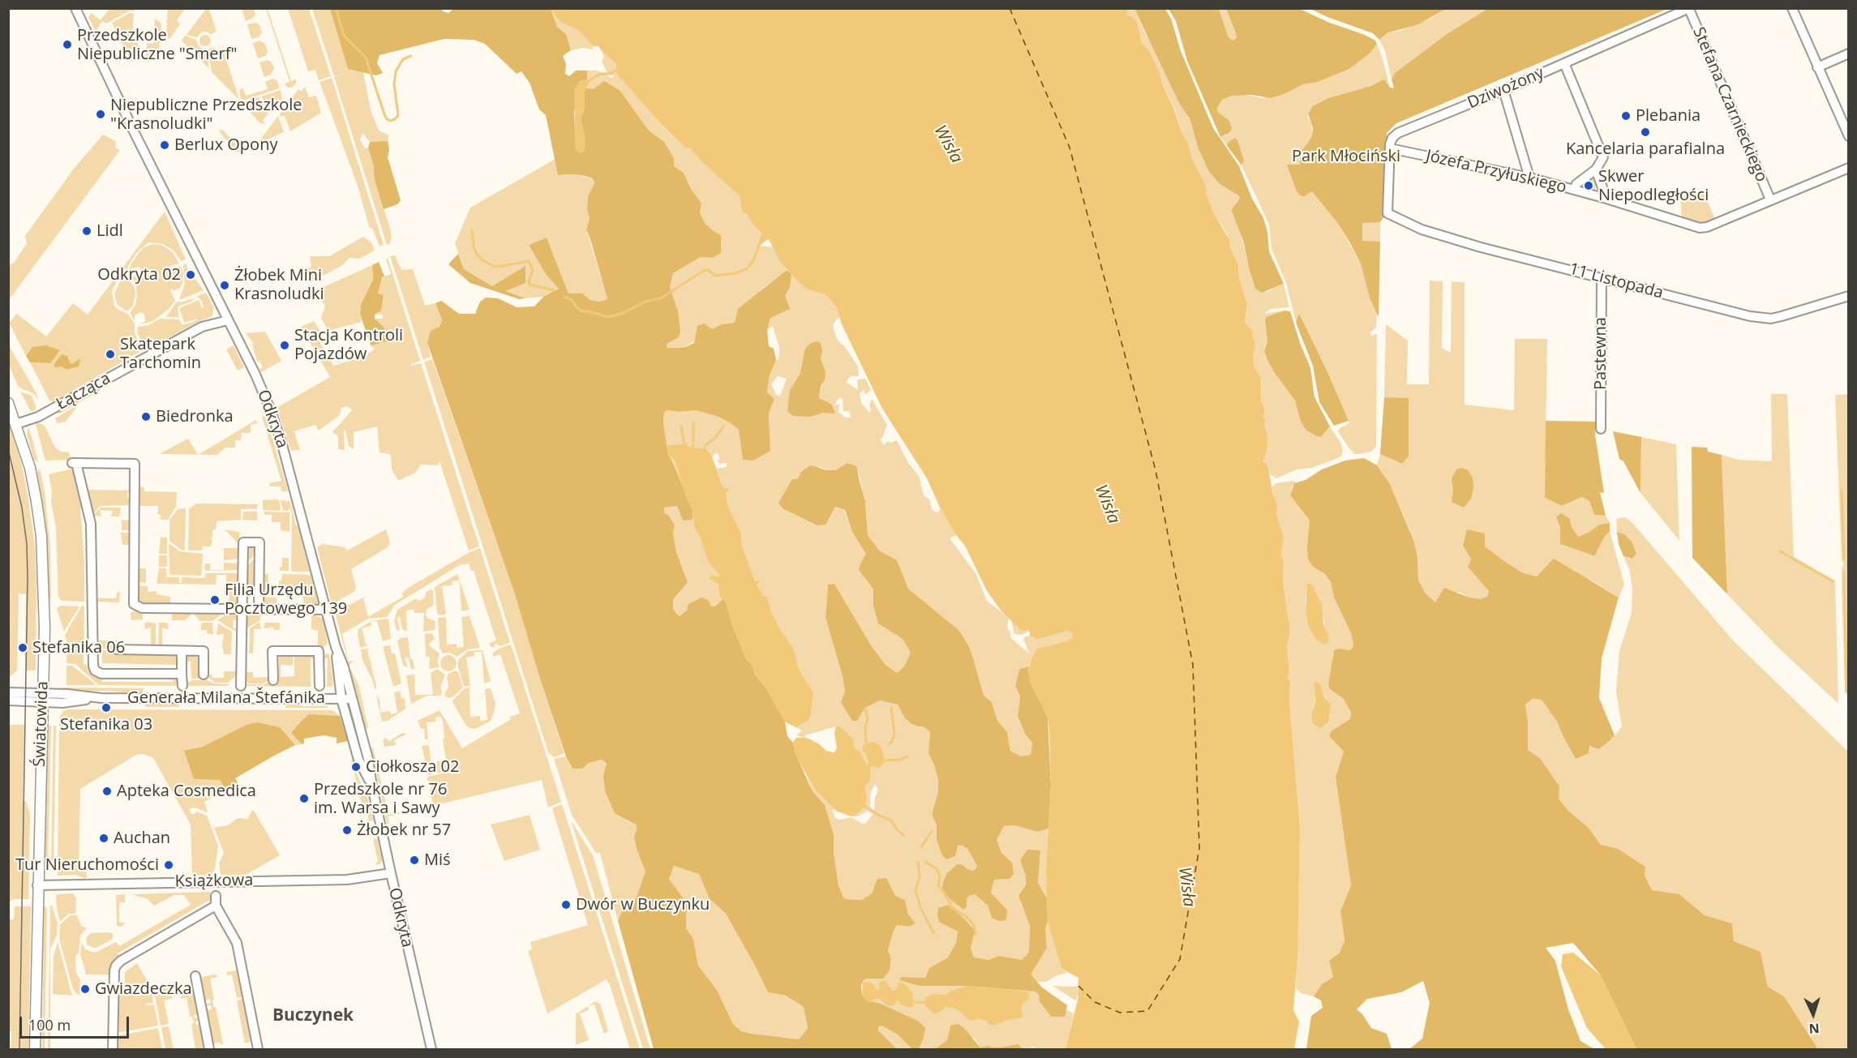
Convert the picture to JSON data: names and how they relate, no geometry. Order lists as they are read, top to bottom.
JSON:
{
  "streets": {
    "street": [
      "Dziwożony",
      "Stefana Czarnieckiego",
      "Józefa Przyłuskiego",
      "11 Listopada",
      "Pastewna",
      "Łącząca",
      "Odkryta",
      "Generała Milana Štefánika",
      "Światowida",
      "Książkowa"
    ]
  },
  "crossings": [
    ["Dziwożony", "Stefana Czarnieckiego"],
    ["Dziwożony", "Józefa Przyłuskiego"],
    ["Dziwożony", "11 Listopada"],
    ["Stefana Czarnieckiego", "Józefa Przyłuskiego"],
    ["Józefa Przyłuskiego", "11 Listopada"],
    ["11 Listopada", "Pastewna"],
    ["Łącząca", "Odkryta"],
    ["Łącząca", "Światowida"],
    ["Odkryta", "Generała Milana Štefánika"],
    ["Odkryta", "Książkowa"],
    ["Generała Milana Štefánika", "Światowida"],
    ["Światowida", "Książkowa"]
  ],
  "districts": ["Buczynek"],
  "water": ["Wisła"],
  "parks": ["Park Młociński"],
  "places": [
    "Przedszkole Niepubliczne \"Smerf\"",
    "Niepubliczne Przedszkole \"Krasnoludki\"",
    "Plebania",
    "Kancelaria parafialna",
    "Berlux Opony",
    "Skwer Niepodległości",
    "Lidl",
    "Odkryta 02",
    "Żłobek Mini Krasnoludki",
    "Stacja Kontroli Pojazdów",
    "Skatepark Tarchomin",
    "Biedronka",
    "Filia Urzędu Pocztowego 139",
    "Stefanika 06",
    "Stefanika 03",
    "Ciołkosza 02",
    "Apteka Cosmedica",
    "Przedszkole nr 76 im. Warsa i Sawy",
    "Żłobek nr 57",
    "Auchan",
    "Miś",
    "Tur Nieruchomości",
    "Dwór w Buczynku",
    "Gwiazdeczka"
  ],
  "scale_bar": "100 m",
  "north": "bottom"
}
